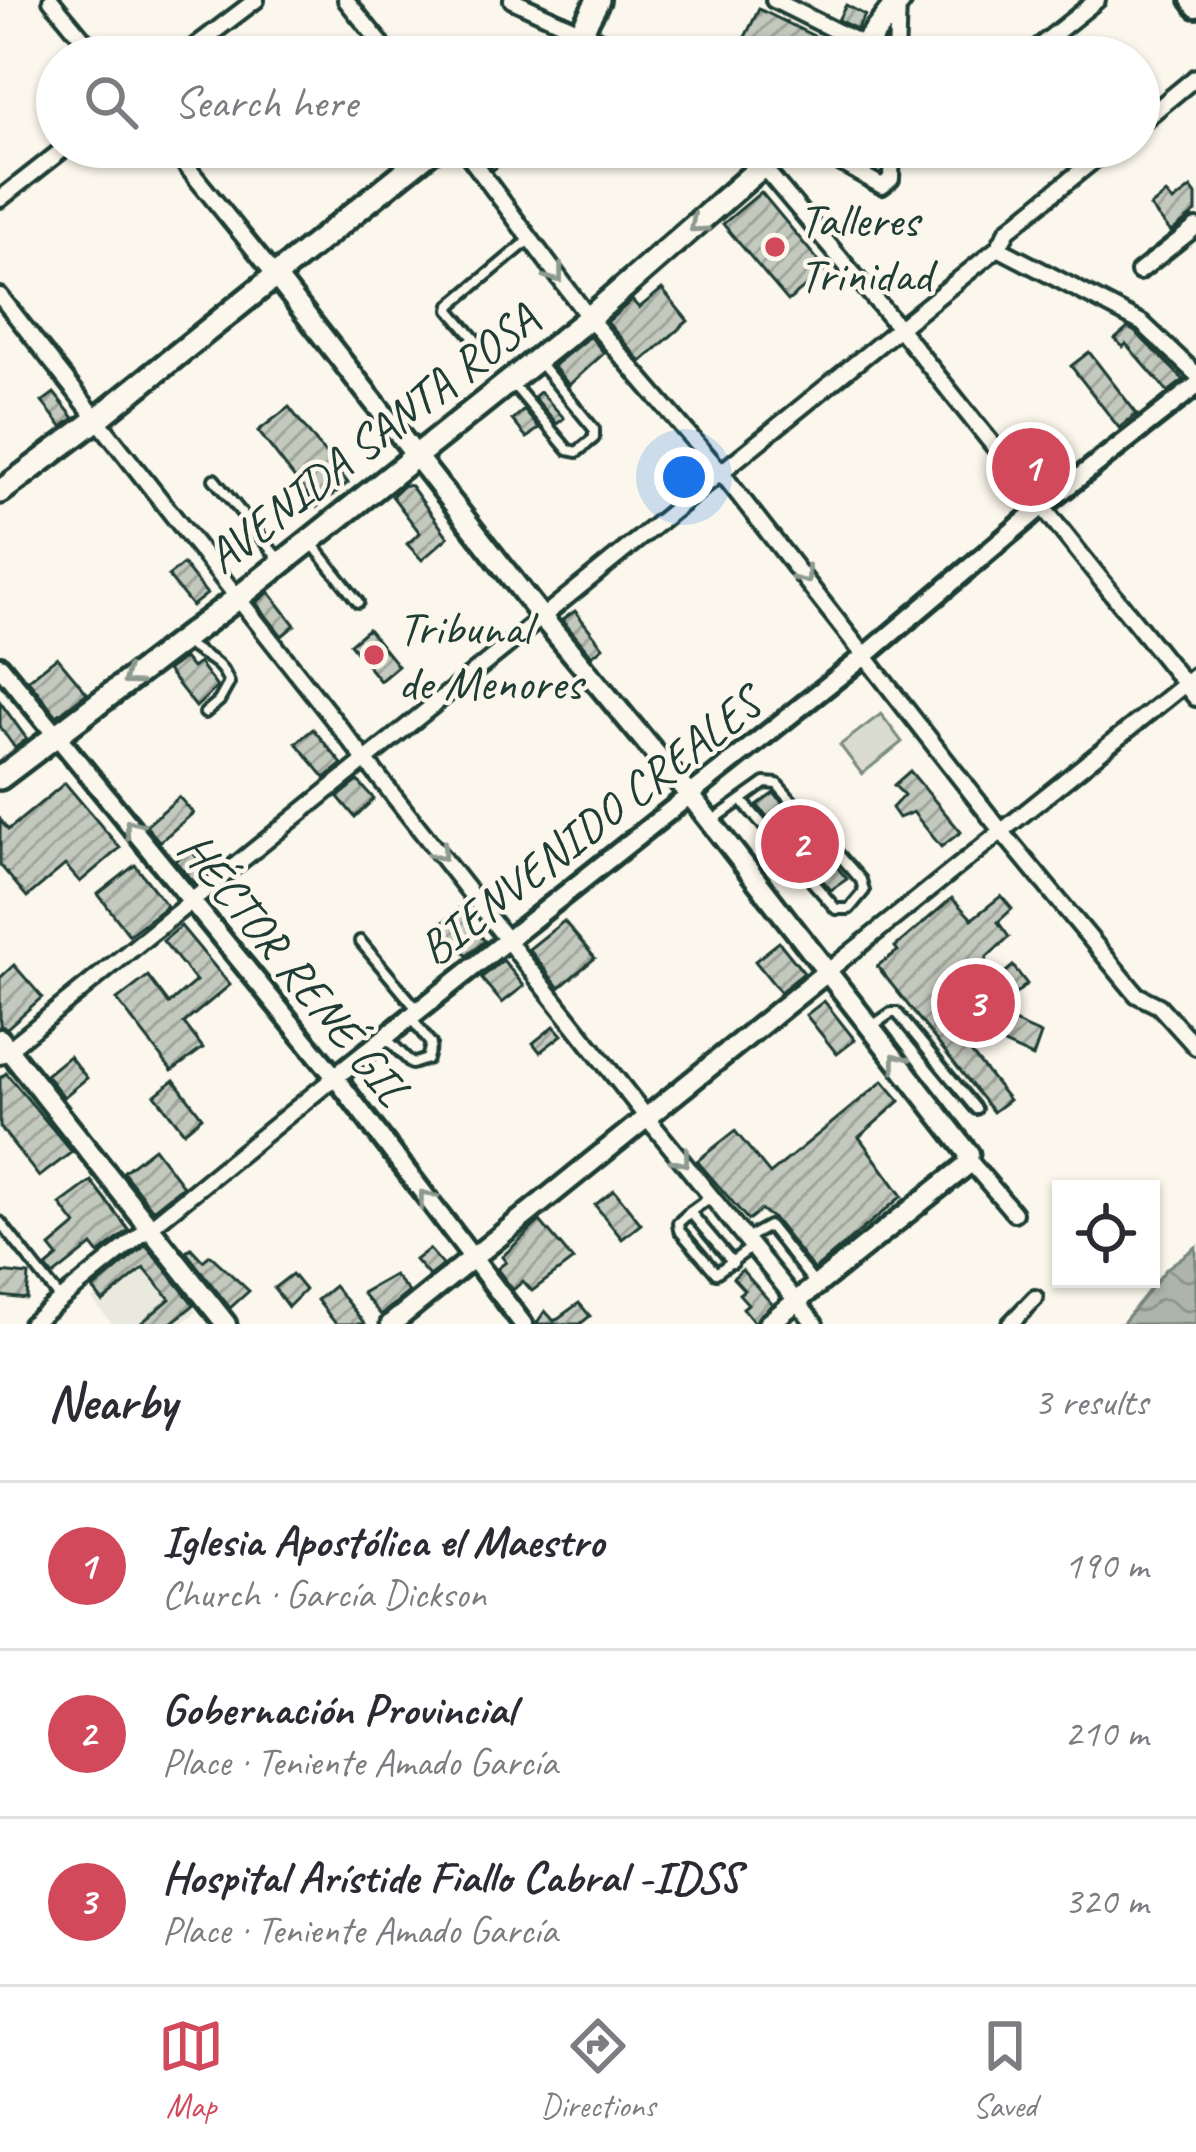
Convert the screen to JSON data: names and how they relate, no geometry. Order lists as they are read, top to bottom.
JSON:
{
  "streets": {
    "main road": ["AVENIDA SANTA ROSA"],
    "street": ["BIENVENIDO CREALES", "HÉCTOR RENÉ GIL"]
  },
  "crossings": [
    ["AVENIDA SANTA ROSA", "HÉCTOR RENÉ GIL"],
    ["BIENVENIDO CREALES", "HÉCTOR RENÉ GIL"]
  ],
  "one_way": ["AVENIDA SANTA ROSA", "HÉCTOR RENÉ GIL"],
  "places": ["Talleres Trinidad", "Tribunal de Menores"],
  "page": {
    "search": "Search here",
    "pins": ["1", "2", "3"],
    "heading": ["Nearby", "3 results"],
    "list": [
      {
        "mark": "1",
        "name": "Iglesia Apostólica el Maestro",
        "note": "Church · García Dickson",
        "value": "190 m"
      },
      {
        "mark": "2",
        "name": "Gobernación Provincial",
        "note": "Place · Teniente Amado García",
        "value": "210 m"
      },
      {
        "mark": "3",
        "name": "Hospital Arístide Fiallo Cabral -IDSS",
        "note": "Place · Teniente Amado García",
        "value": "320 m"
      }
    ],
    "nav": ["Map", "Directions", "Saved"]
  }
}
